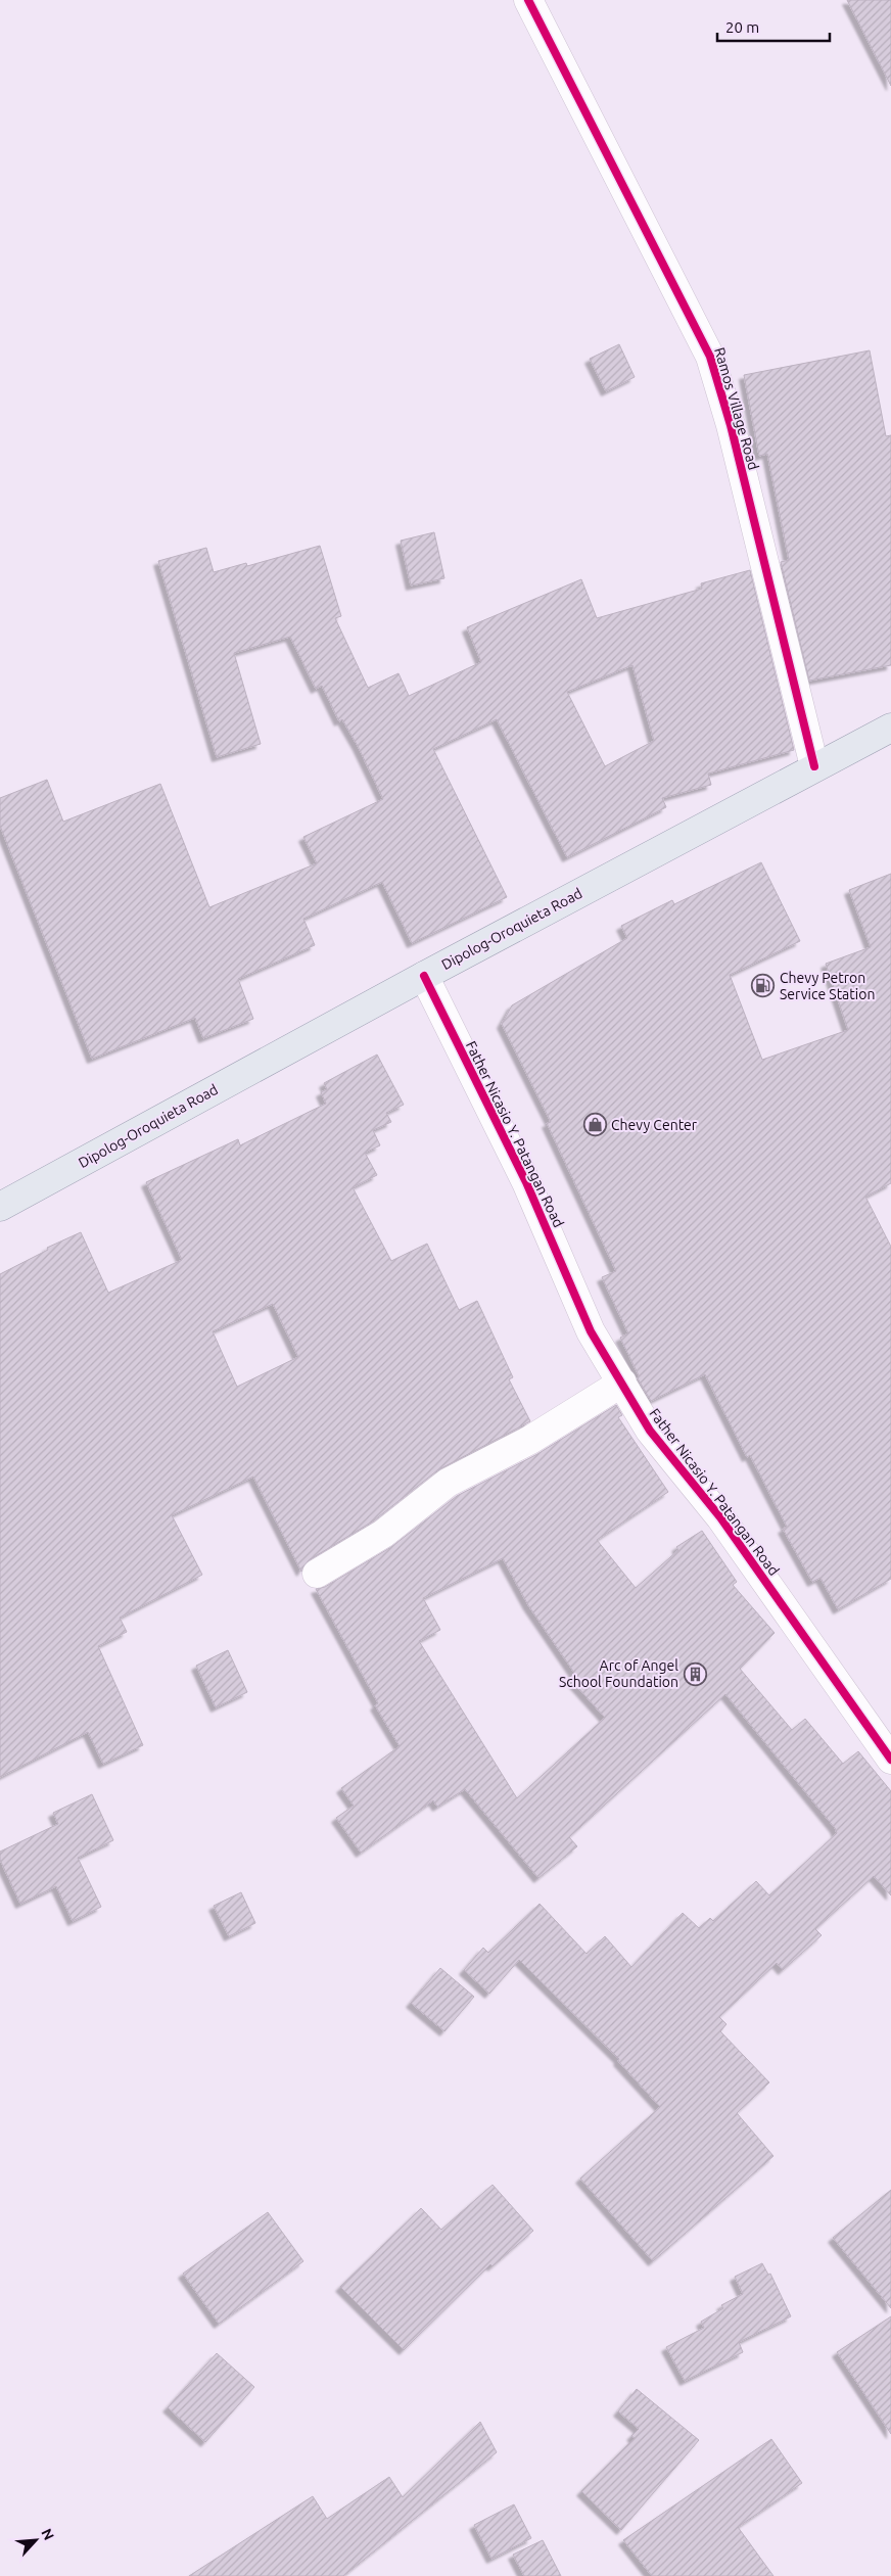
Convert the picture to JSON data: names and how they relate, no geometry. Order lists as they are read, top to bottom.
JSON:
{
  "streets": {
    "main road": ["Dipolog-Oroquieta Road"],
    "street": ["Ramos Village Road", "Father Nicasio Y. Patangan Road"]
  },
  "crossings": [
    ["Ramos Village Road", "Dipolog-Oroquieta Road"],
    ["Dipolog-Oroquieta Road", "Father Nicasio Y. Patangan Road"]
  ],
  "places": {
    "fuel station": ["Chevy Petron Service Station"],
    "shop": ["Chevy Center"],
    "building": ["Arc of Angel School Foundation"]
  },
  "scale_bar": "20 m",
  "north": "top right"
}
